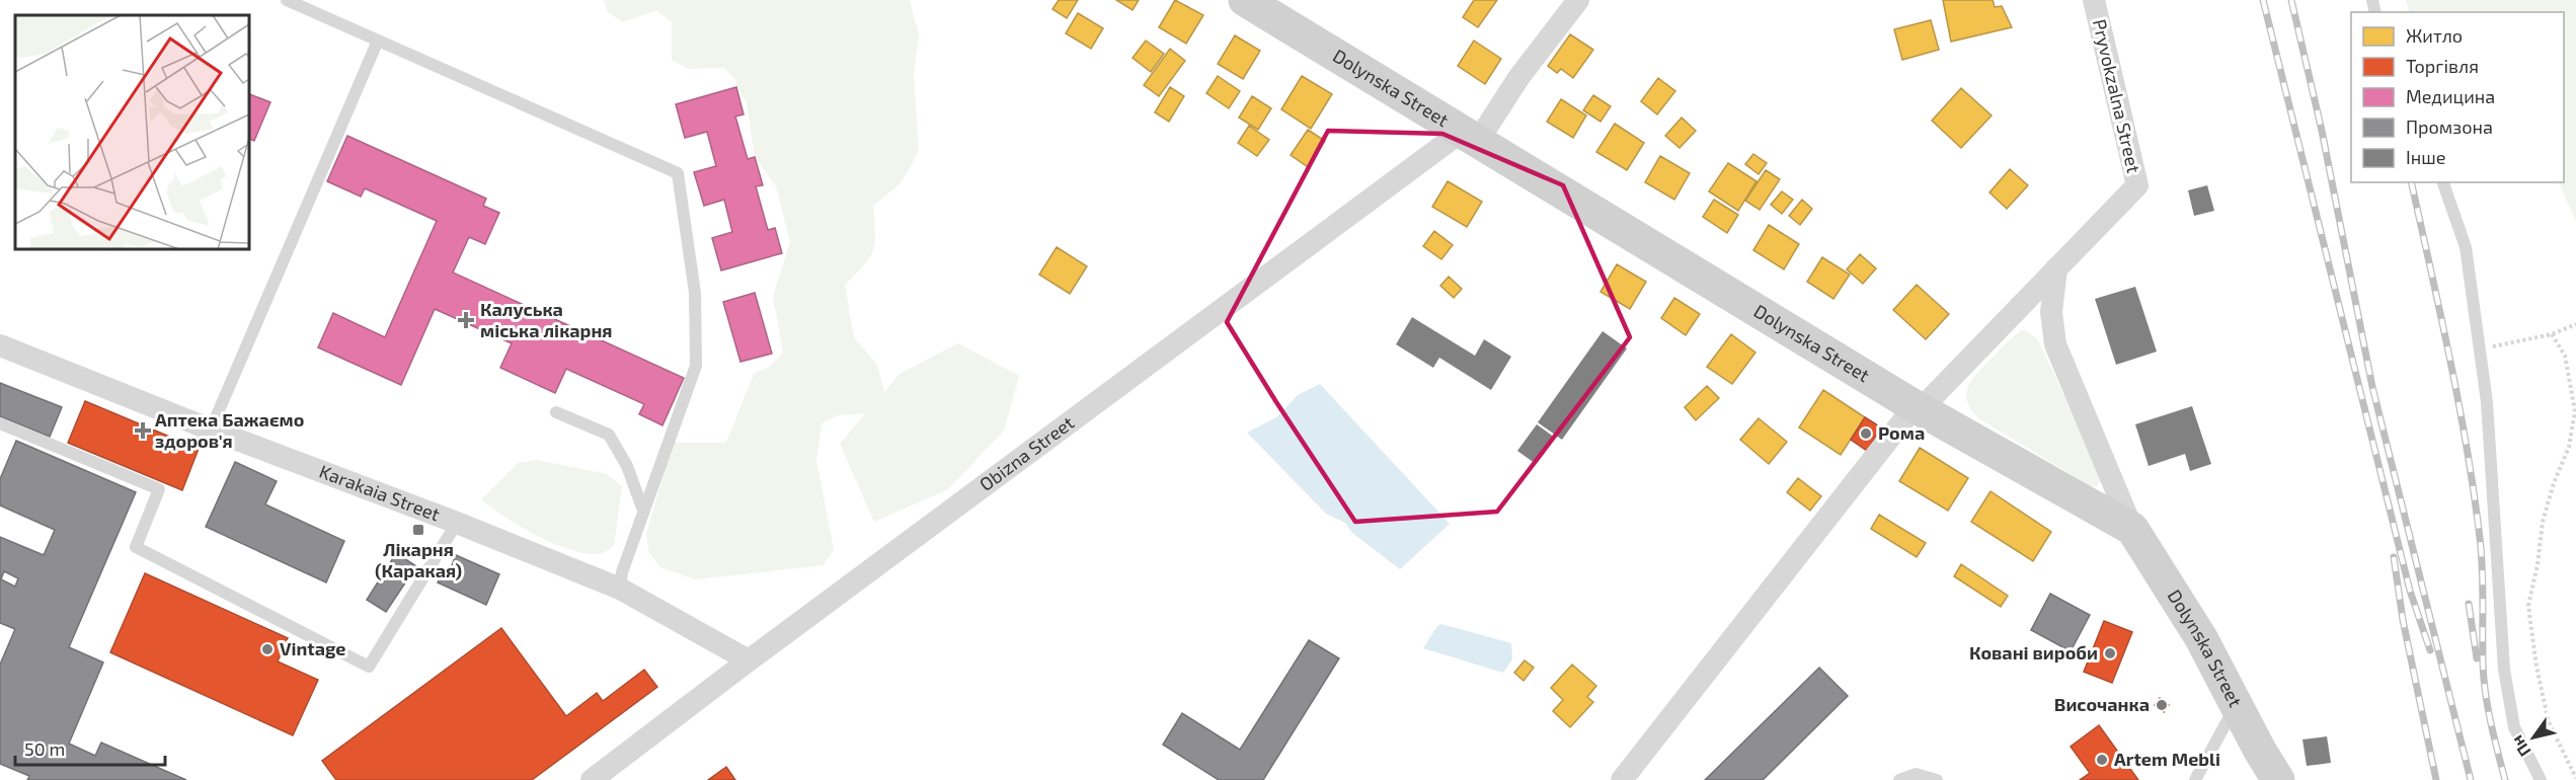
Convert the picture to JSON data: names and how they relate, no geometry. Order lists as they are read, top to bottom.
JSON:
{
  "streets": {
    "main road": ["Dolynska Street"],
    "street": ["Pryvokzalna Street", "Obizna Street", "Karakaia Street"]
  },
  "crossings": [
    ["Dolynska Street", "Pryvokzalna Street"],
    ["Dolynska Street", "Obizna Street"],
    ["Obizna Street", "Karakaia Street"]
  ],
  "places": {
    "health": ["Калуська міська лікарня", "Аптека Бажаємо здоров'я"],
    "other": [
      "Рома",
      "Vintage",
      "Ковані вироби",
      "Височанка",
      "Artem Mebli"
    ],
    "transit": ["Лікарня (Каракая)"]
  },
  "legend": [
    "Житло",
    "Торгівля",
    "Медицина",
    "Промзона",
    "Інше"
  ],
  "scale_bar": "50 m",
  "north": "bottom left"
}
